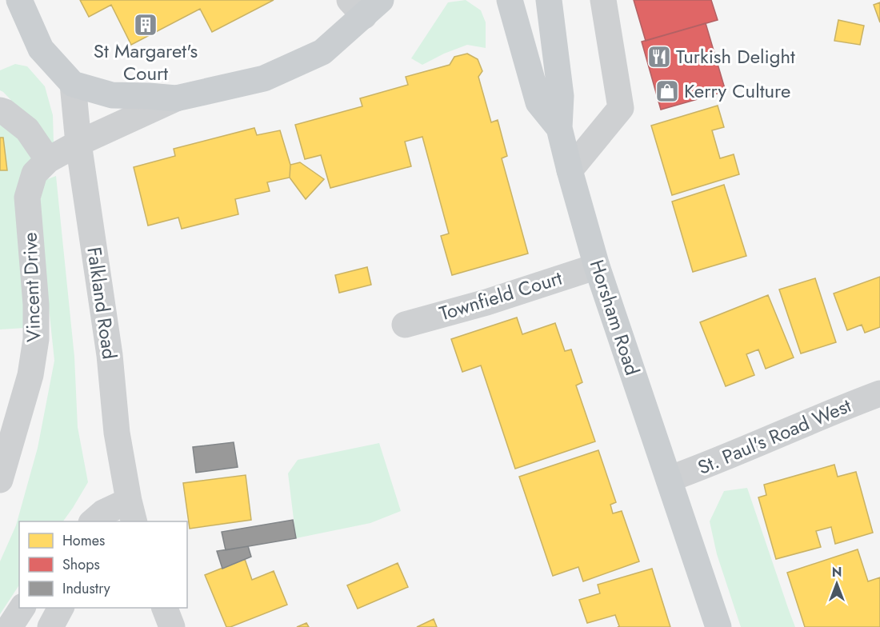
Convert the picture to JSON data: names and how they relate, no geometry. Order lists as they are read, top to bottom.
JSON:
{
  "streets": {
    "main road": ["Horsham Road"],
    "street": [
      "Vincent Drive",
      "Townfield Court",
      "Falkland Road",
      "St. Paul's Road West"
    ]
  },
  "crossings": [
    ["Vincent Drive", "Falkland Road"],
    ["Townfield Court", "Horsham Road"],
    ["Horsham Road", "St. Paul's Road West"]
  ],
  "places": {
    "building": ["St Margaret's Court"],
    "restaurant": ["Turkish Delight"],
    "shop": ["Kerry Culture"]
  },
  "legend": ["Homes", "Shops", "Industry"],
  "north": "top"
}
